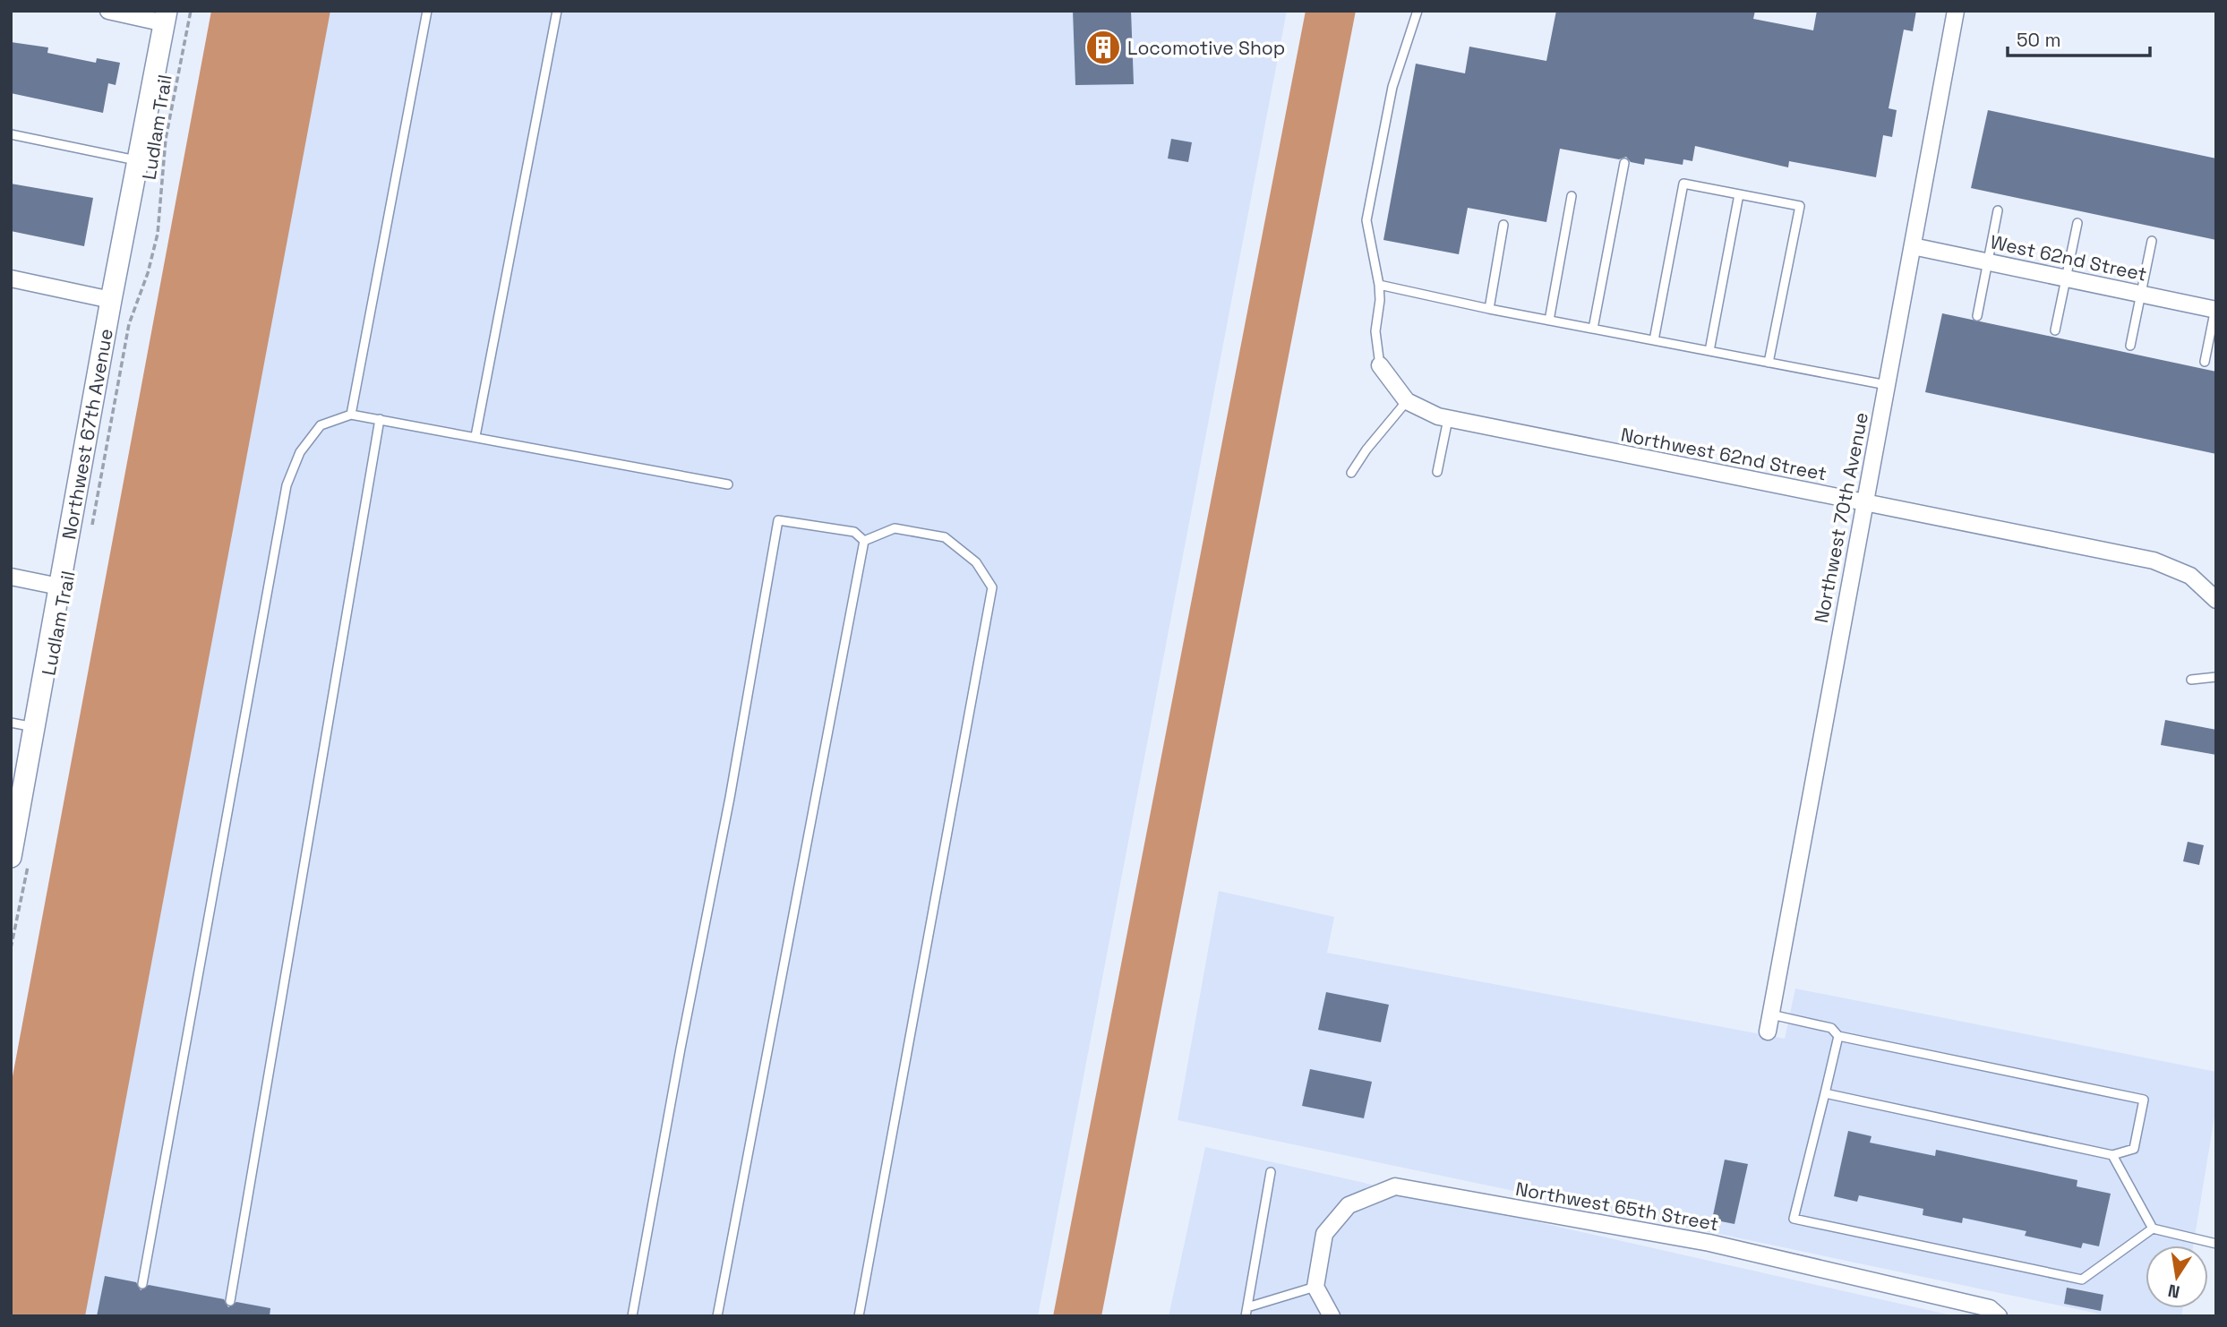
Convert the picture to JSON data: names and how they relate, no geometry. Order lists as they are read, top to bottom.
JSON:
{
  "streets": {
    "street": [
      "West 62nd Street",
      "Northwest 67th Avenue",
      "Northwest 62nd Street",
      "Northwest 70th Avenue",
      "Northwest 65th Street"
    ],
    "path": ["Ludlam Trail"]
  },
  "crossings": [
    ["West 62nd Street", "Northwest 70th Avenue"],
    ["Northwest 62nd Street", "Northwest 70th Avenue"]
  ],
  "places": {
    "building": ["Locomotive Shop"]
  },
  "scale_bar": "50 m",
  "north": "bottom"
}
